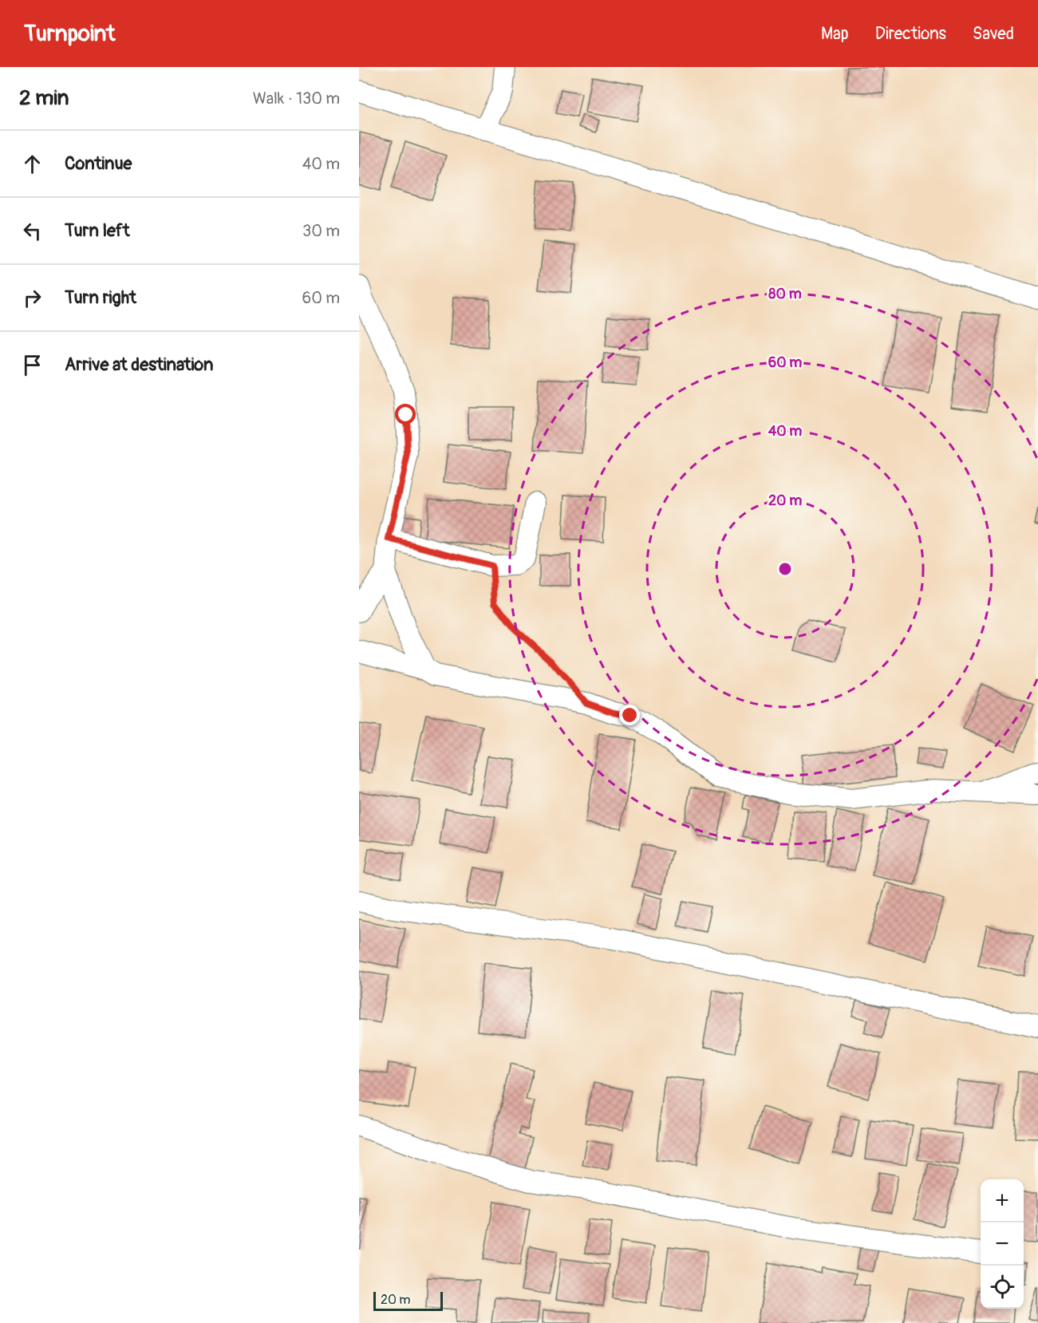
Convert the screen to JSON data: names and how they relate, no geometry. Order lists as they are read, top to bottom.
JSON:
{
  "scale_bar": "20 m",
  "page": {
    "header": "Turnpoint",
    "nav": ["Map", "Directions", "Saved"],
    "heading": ["2 min", "Walk · 130 m"],
    "list": [
      ["Continue", "40 m"],
      ["Turn left", "30 m"],
      ["Turn right", "60 m"],
      "Arrive at destination"
    ],
    "map_buttons": ["+", "−"],
    "scale": "20 m"
  },
  "rings": [
    "80 m",
    "60 m",
    "40 m",
    "20 m"
  ]
}
